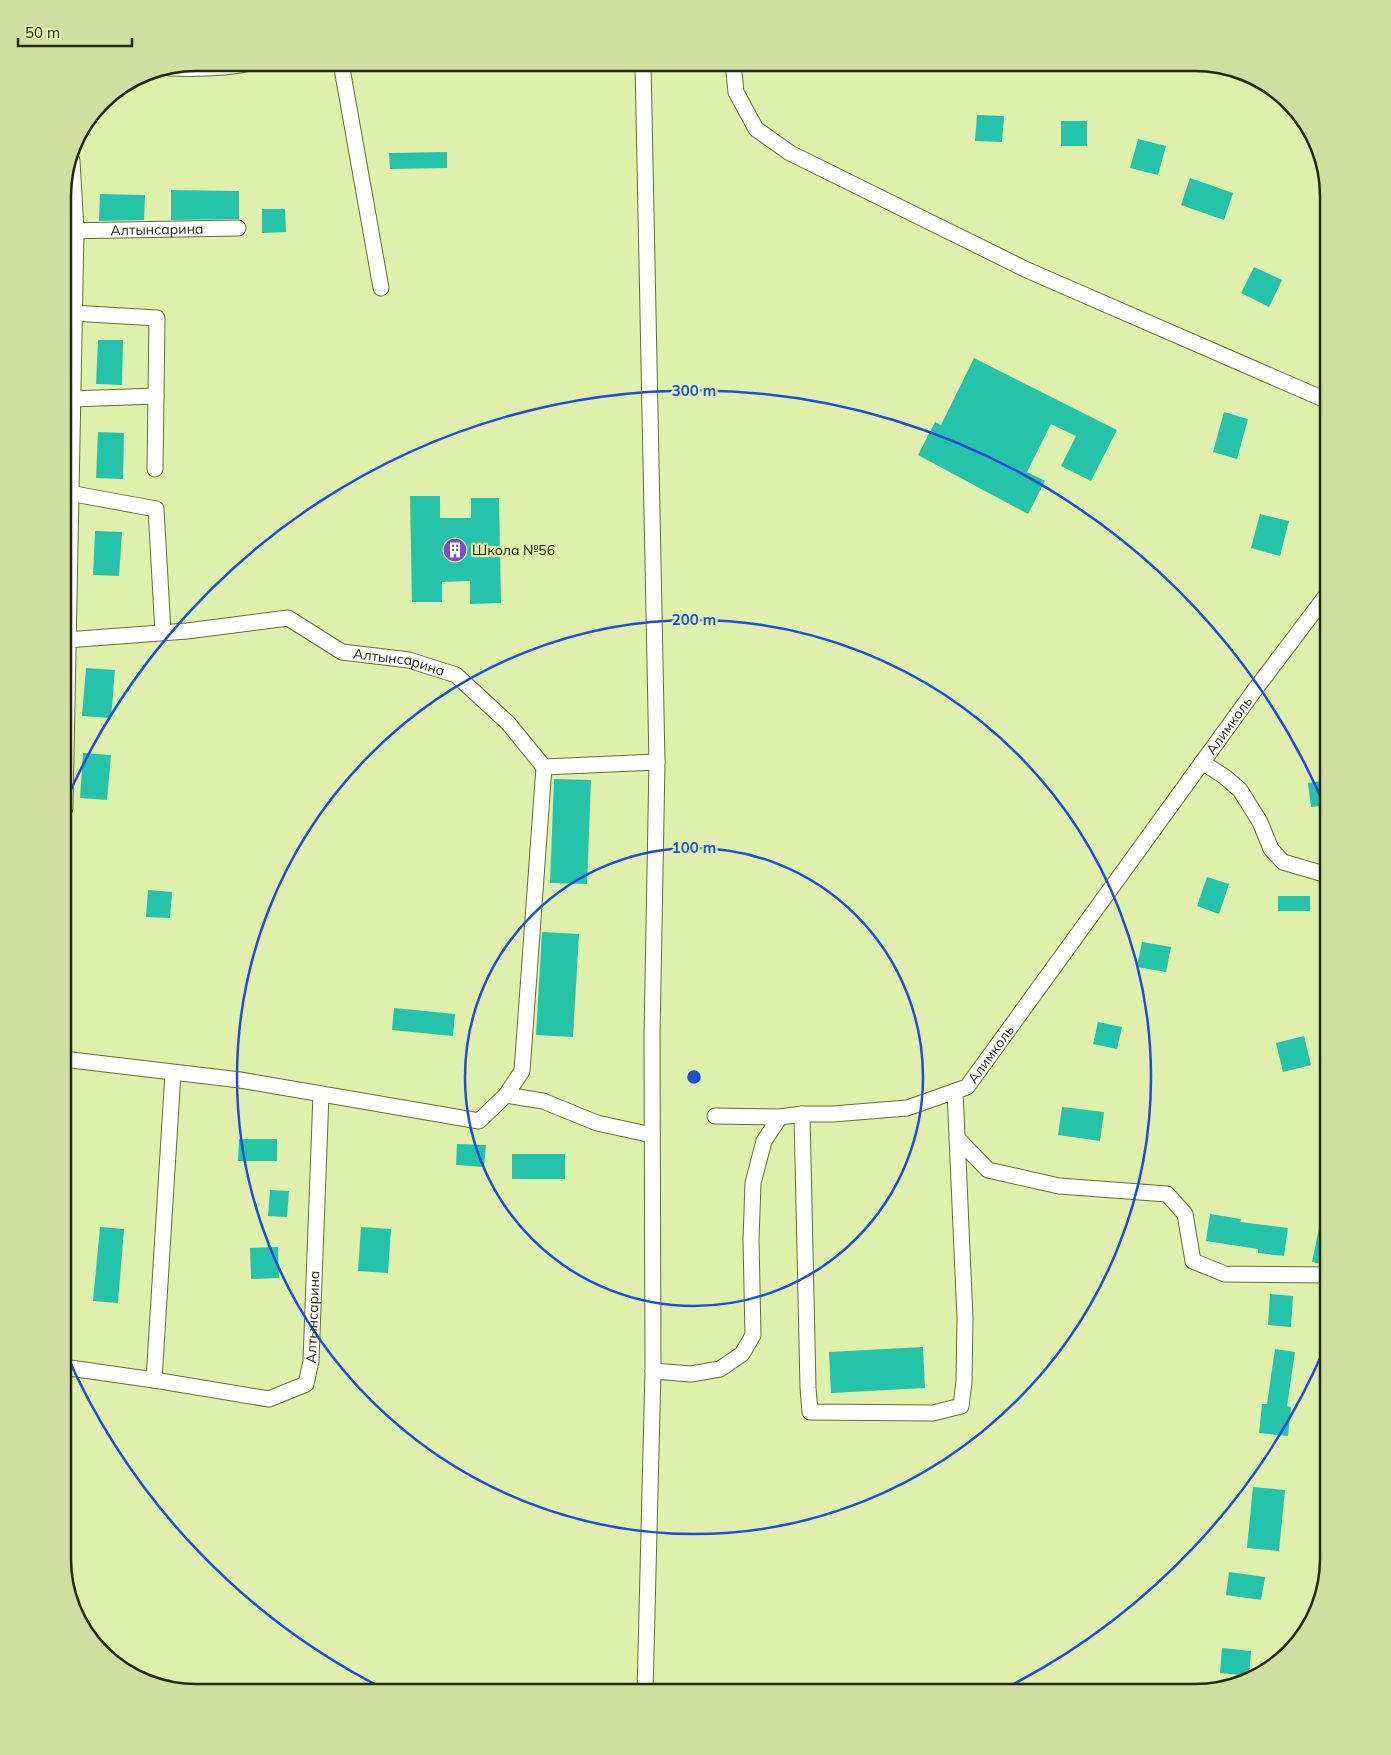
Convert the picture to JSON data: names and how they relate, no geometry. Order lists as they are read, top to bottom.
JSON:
{
  "streets": {
    "street": ["Алтынсарина", "Алимколь"]
  },
  "places": {
    "building": ["Школа №56"]
  },
  "scale_bar": "50 m",
  "rings": ["300 m", "200 m", "100 m"]
}
